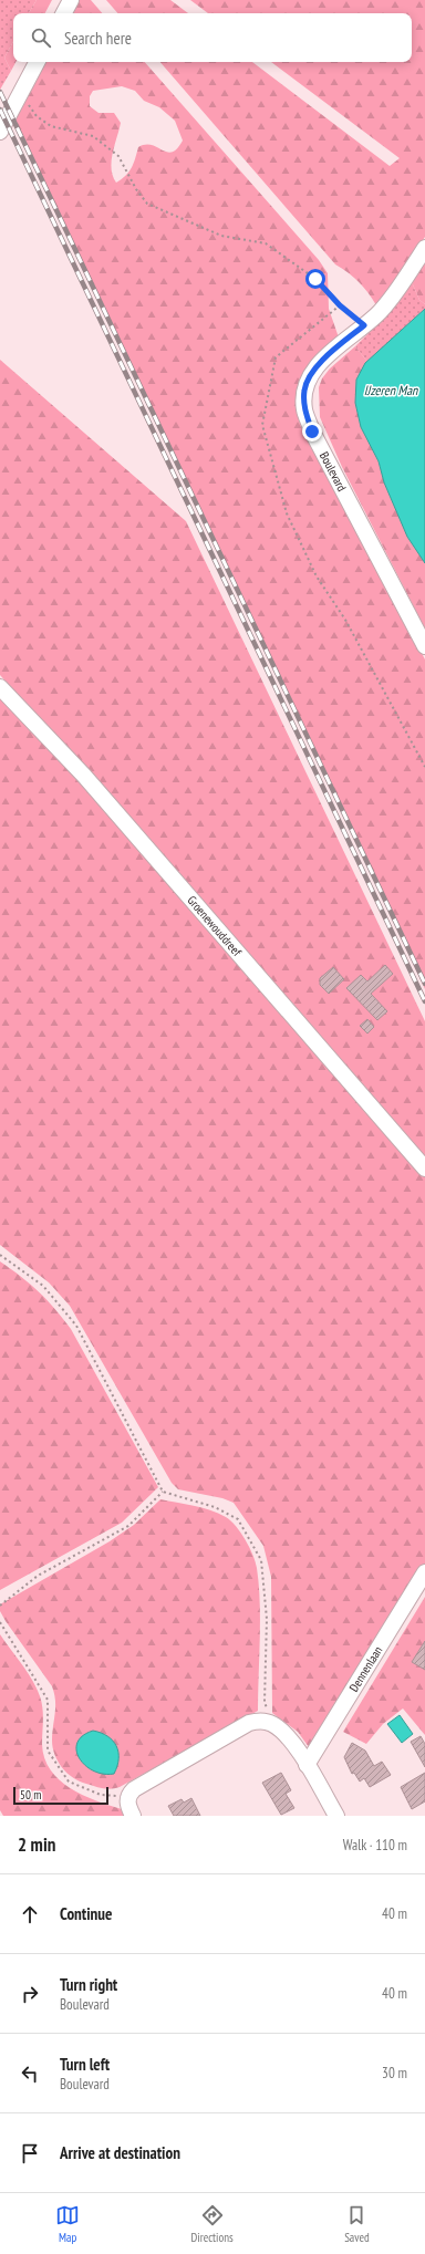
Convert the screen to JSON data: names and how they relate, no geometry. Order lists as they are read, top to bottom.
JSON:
{
  "streets": {
    "street": ["Boulevard", "Groenewouddreef", "Dennenlaan"]
  },
  "water": ["IJzeren Man"],
  "scale_bar": "50 m",
  "page": {
    "search": "Search here",
    "scale": "50 m",
    "heading": ["2 min", "Walk · 110 m"],
    "list": [
      ["Continue", "40 m"],
      ["Turn right", "Boulevard", "40 m"],
      ["Turn left", "Boulevard", "30 m"],
      "Arrive at destination"
    ],
    "nav": ["Map", "Directions", "Saved"]
  }
}
